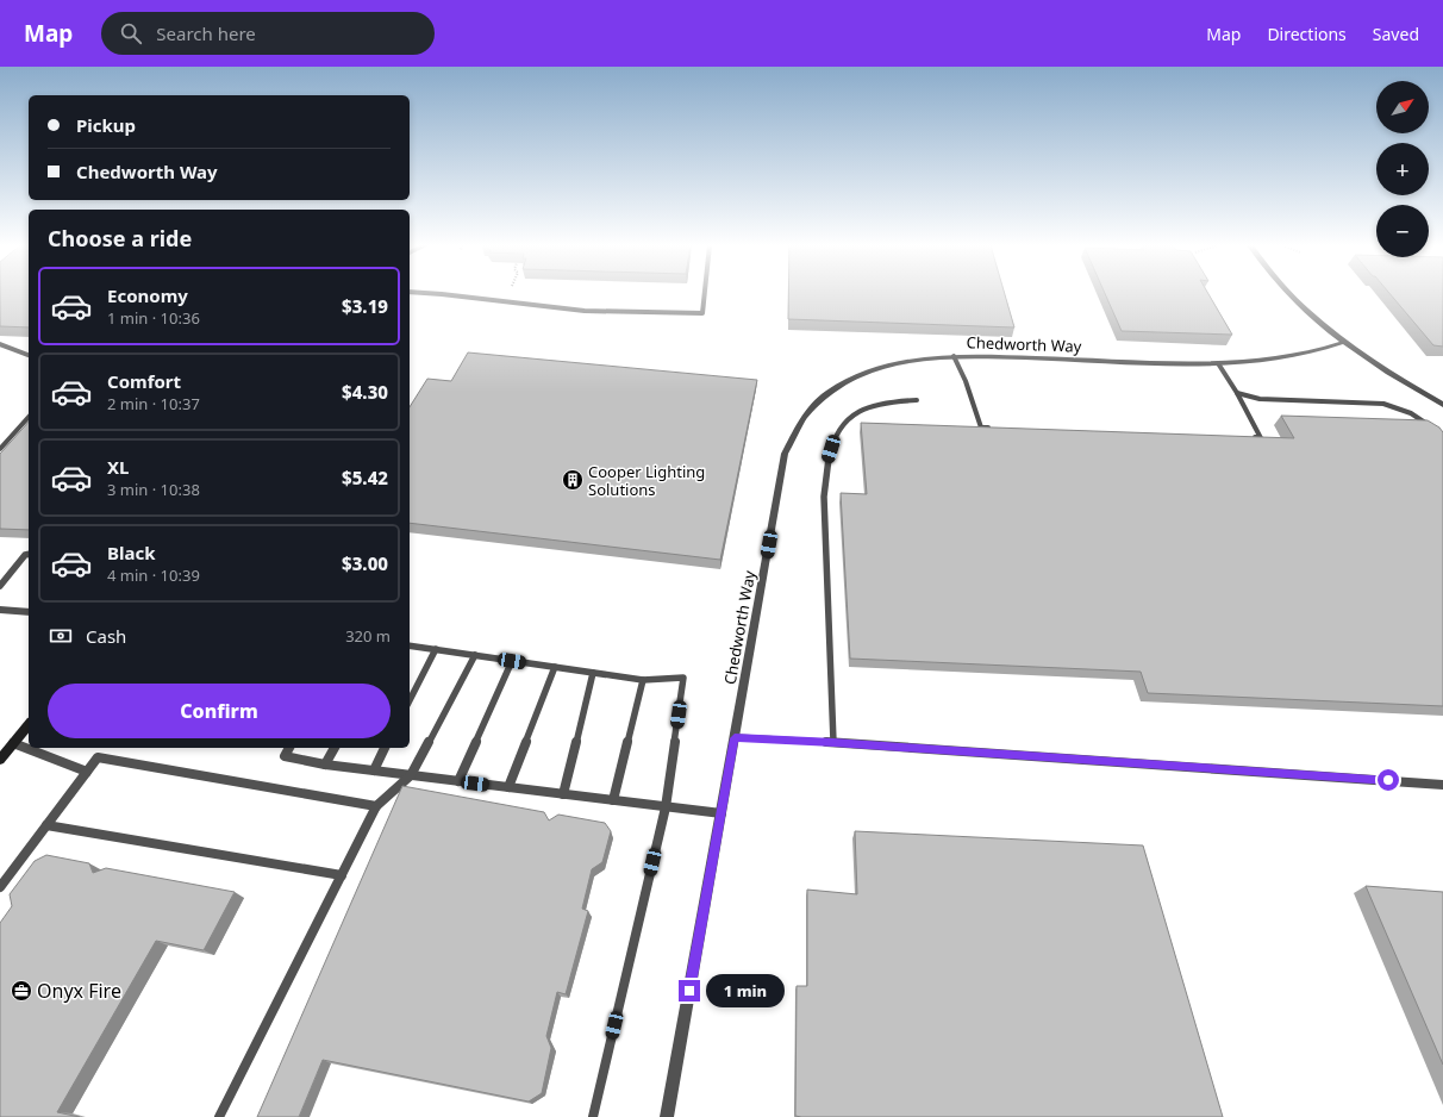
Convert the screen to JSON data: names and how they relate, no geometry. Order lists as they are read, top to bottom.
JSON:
{
  "streets": {
    "street": ["Chedworth Way"]
  },
  "places": {
    "building": ["Cooper Lighting Solutions"],
    "office": ["Onyx Fire"]
  },
  "north": "top right",
  "page": {
    "header": "Map",
    "search": "Search here",
    "nav": ["Map", "Directions", "Saved"],
    "map_buttons": ["+", "−"],
    "banner": ["Pickup", "Chedworth Way"],
    "heading": "Choose a ride",
    "list": [
      {
        "name": "Economy",
        "note": "1 min · 10:36",
        "value": "$3.19"
      },
      {
        "name": "Comfort",
        "note": "2 min · 10:37",
        "value": "$4.30"
      },
      {
        "name": "XL",
        "note": "3 min · 10:38",
        "value": "$5.42"
      },
      {
        "name": "Black",
        "note": "4 min · 10:39",
        "value": "$3.00"
      }
    ],
    "pay": ["Cash", "320 m"],
    "buttons": "Confirm",
    "bubble": "1 min"
  }
}
